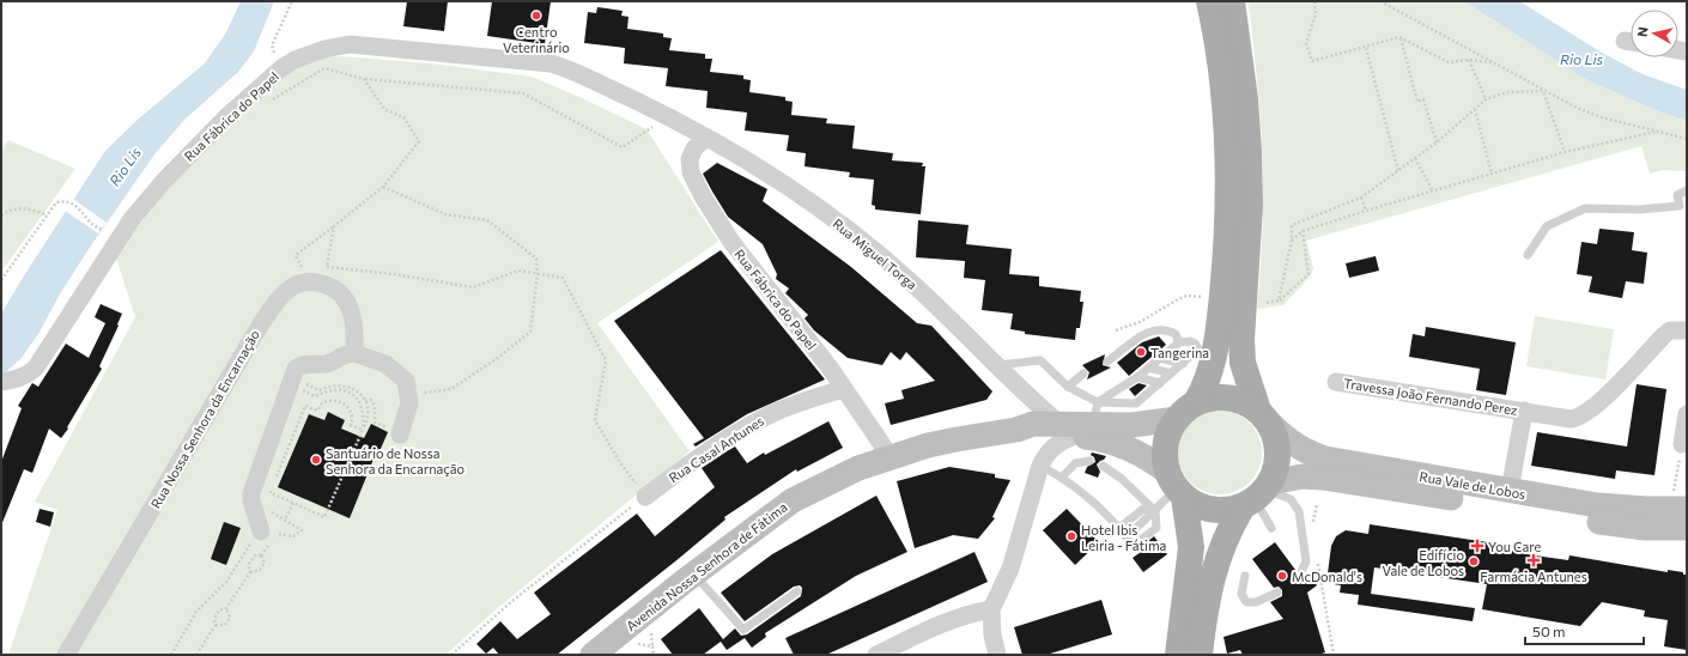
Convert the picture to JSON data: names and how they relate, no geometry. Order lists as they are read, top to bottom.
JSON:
{
  "streets": {
    "main road": ["Rua Vale de Lobos", "Avenida Nossa Senhora de Fátima"],
    "street": [
      "Rua Fábrica do Papel",
      "Rua Miguel Torga",
      "Travessa João Fernando Perez",
      "Rua Nossa Senhora da Encarnação",
      "Rua Casal Antunes"
    ]
  },
  "crossings": [
    ["Rua Fábrica do Papel", "Rua Miguel Torga"],
    ["Rua Fábrica do Papel", "Rua Casal Antunes"],
    ["Rua Fábrica do Papel", "Avenida Nossa Senhora de Fátima"],
    ["Rua Miguel Torga", "Avenida Nossa Senhora de Fátima"],
    ["Rua Vale de Lobos", "Avenida Nossa Senhora de Fátima"]
  ],
  "water": ["Rio Lis"],
  "places": {
    "other": [
      "Centro Veterinário",
      "Tangerina",
      "Santuário de Nossa Senhora da Encarnação",
      "Hotel Ibis Leiria - Fátima",
      "Edifício Vale de Lobos",
      "McDonald's"
    ],
    "health": ["You Care", "Farmácia Antunes"]
  },
  "scale_bar": "50 m",
  "north": "left"
}
